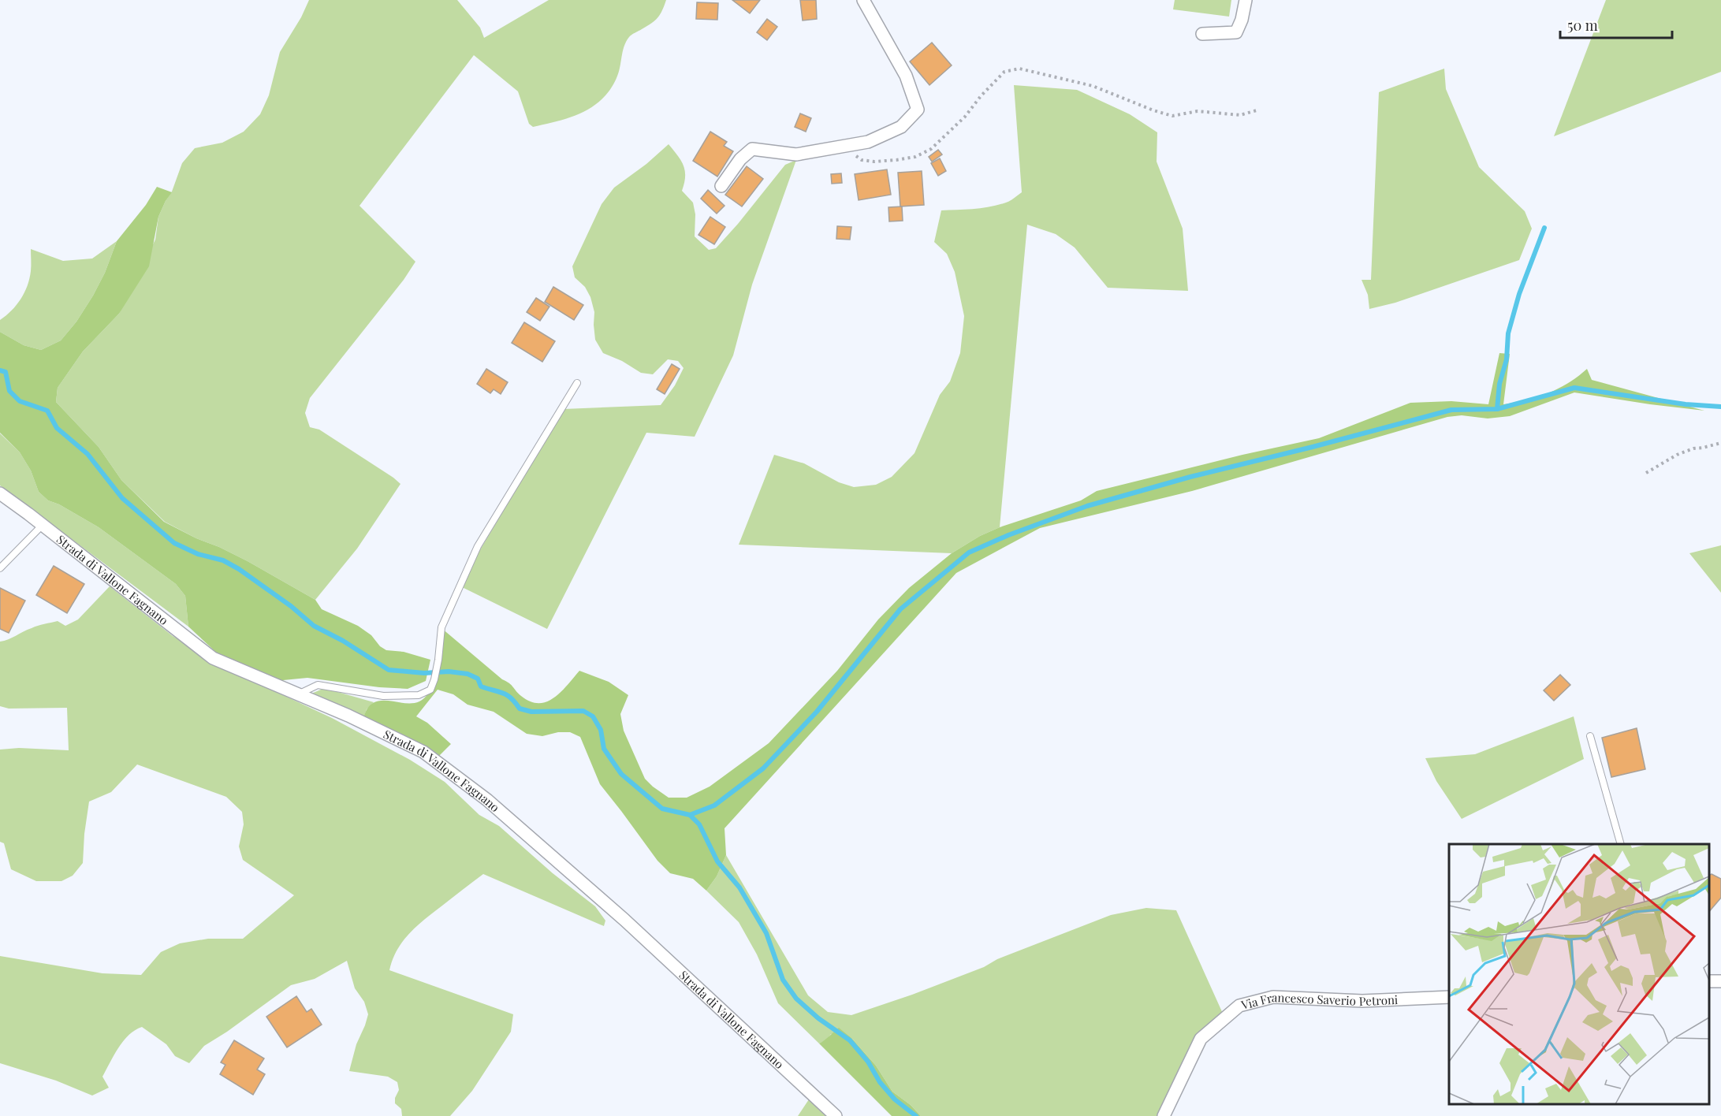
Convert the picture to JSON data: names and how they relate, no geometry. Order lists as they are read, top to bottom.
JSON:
{
  "streets": {
    "street": ["Strada di Vallone Fagnano", "Via Francesco Saverio Petroni"]
  },
  "scale_bar": "50 m"
}
